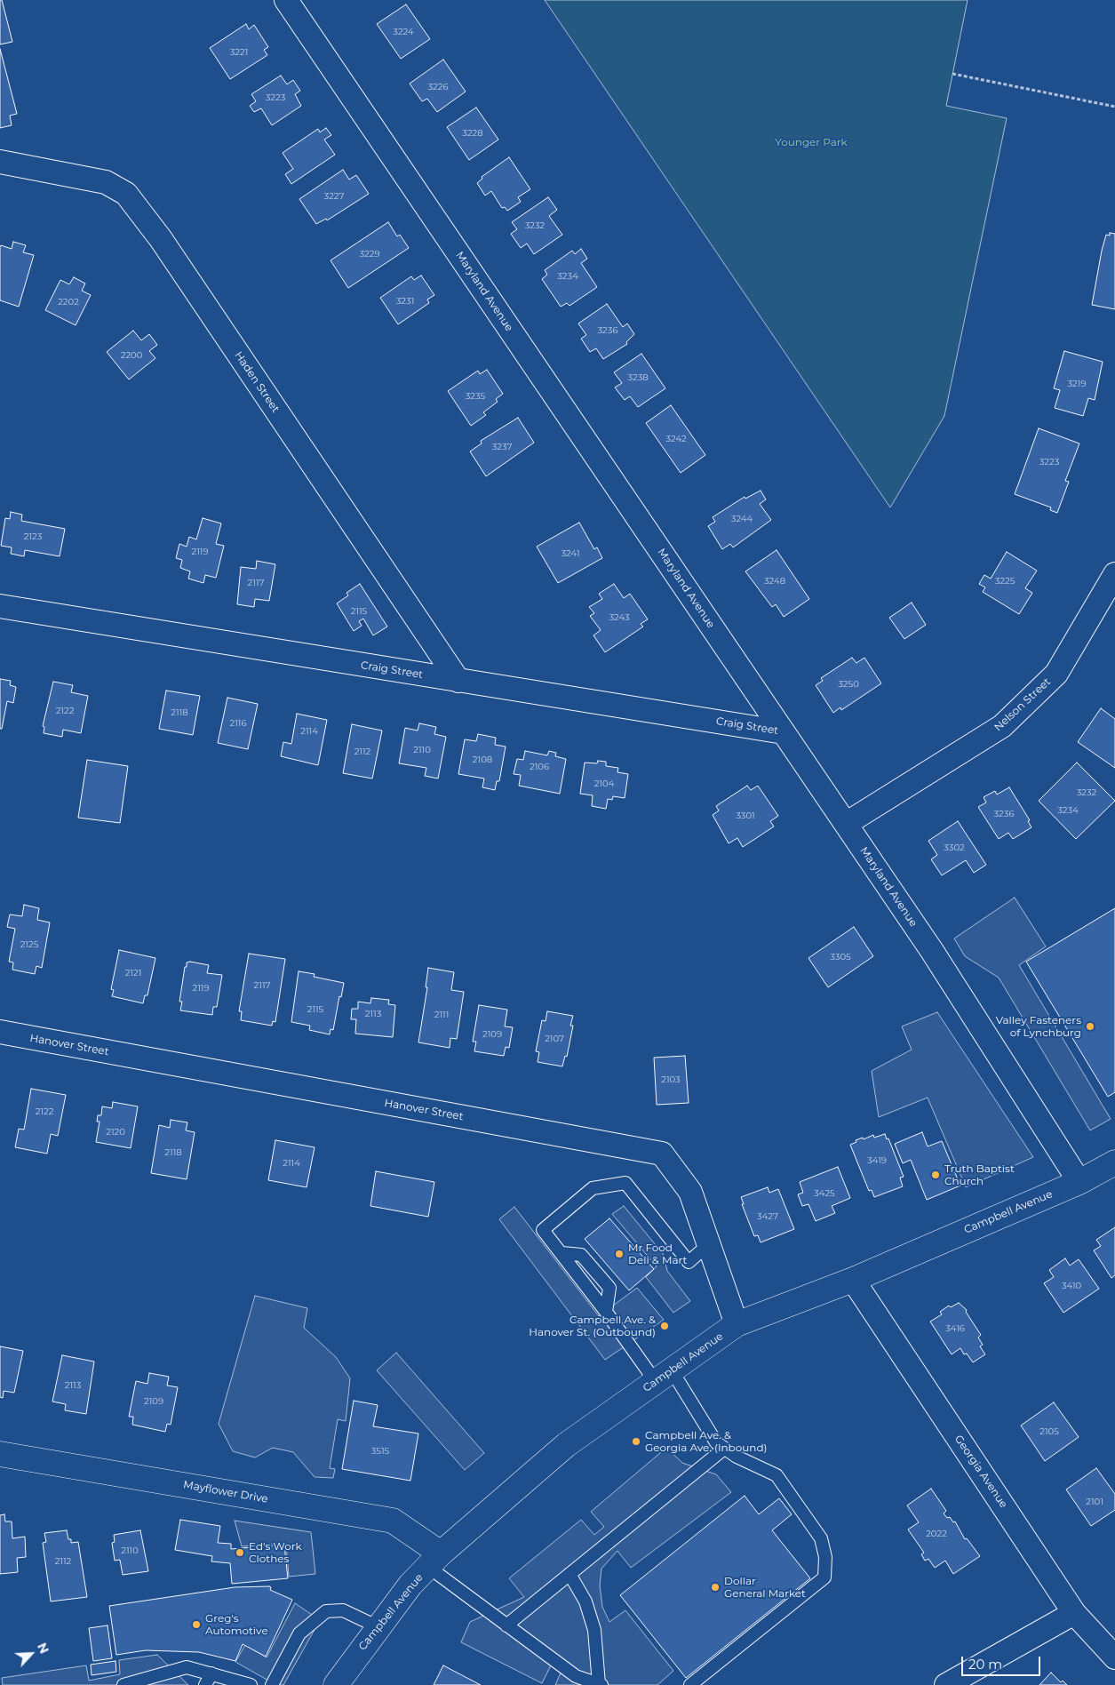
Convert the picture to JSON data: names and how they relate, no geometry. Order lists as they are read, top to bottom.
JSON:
{
  "streets": {
    "main road": ["Campbell Avenue", "Mayflower Drive"],
    "street": [
      "Maryland Avenue",
      "Haden Street",
      "Craig Street",
      "Nelson Street",
      "Hanover Street",
      "Georgia Avenue"
    ]
  },
  "crossings": [
    ["Maryland Avenue", "Craig Street"],
    ["Maryland Avenue", "Nelson Street"],
    ["Maryland Avenue", "Campbell Avenue"],
    ["Haden Street", "Craig Street"],
    ["Hanover Street", "Campbell Avenue"],
    ["Campbell Avenue", "Georgia Avenue"],
    ["Campbell Avenue", "Mayflower Drive"]
  ],
  "parks": ["Younger Park"],
  "places": [
    "Valley Fasteners of Lynchburg",
    "Truth Baptist Church",
    "Mr Food Deli & Mart",
    "Campbell Ave. & Hanover St. (Outbound)",
    "Campbell Ave. & Georgia Ave. (Inbound)",
    "Ed's Work Clothes",
    "Dollar General Market",
    "Greg's Automotive"
  ],
  "house_numbers": [
    "3224",
    "3221",
    "3226",
    "3223",
    "3228",
    "3227",
    "3232",
    "3229",
    "3234",
    "3231",
    "2202",
    "3236",
    "2200",
    "3238",
    "3219",
    "3235",
    "3242",
    "3237",
    "3223",
    "3244",
    "2123",
    "2119",
    "3241",
    "3248",
    "3225",
    "2117",
    "2115",
    "3243",
    "3250",
    "2122",
    "2118",
    "2116",
    "2114",
    "2110",
    "2112",
    "2108",
    "2106",
    "2104",
    "3232",
    "3234",
    "3236",
    "3301",
    "3302",
    "2125",
    "3305",
    "2121",
    "2117",
    "2119",
    "2115",
    "2113",
    "2111",
    "2109",
    "2107",
    "2103",
    "2122",
    "2120",
    "2118",
    "3419",
    "2114",
    "3425",
    "3427",
    "3410",
    "3416",
    "2113",
    "2109",
    "2105",
    "3515",
    "2101",
    "2022",
    "2110",
    "2112"
  ],
  "scale_bar": "20 m",
  "north": "top right"
}
